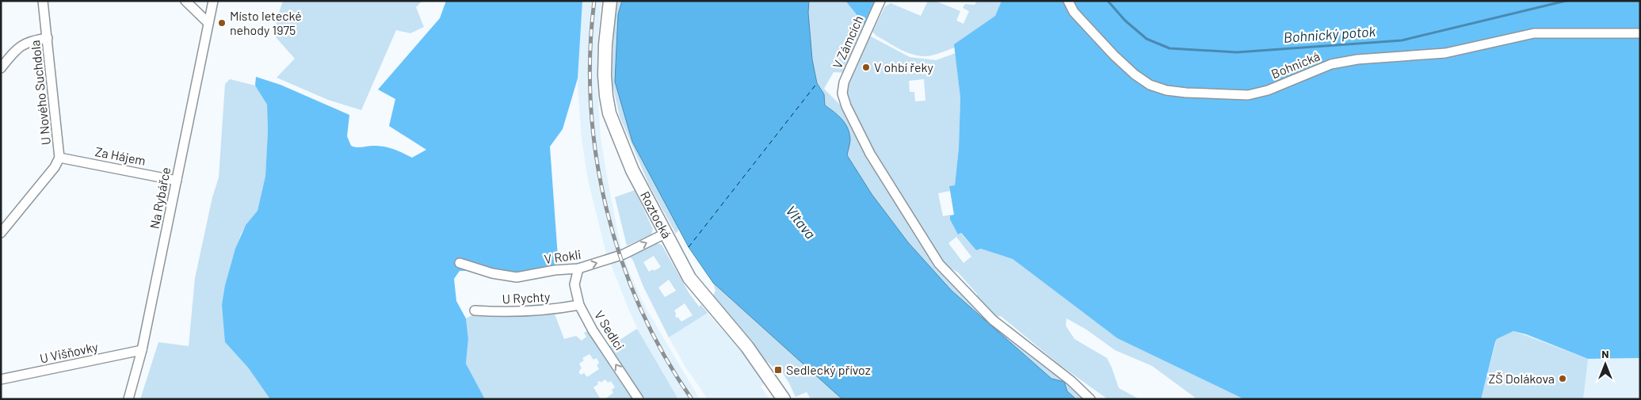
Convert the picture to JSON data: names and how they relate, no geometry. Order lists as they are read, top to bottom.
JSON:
{
  "streets": {
    "main road": ["Roztocká"],
    "street": [
      "V Zámcích",
      "Bohnická",
      "U Nového Suchdola",
      "Za Hájem",
      "Na Rybářce",
      "V Rokli",
      "U Rychty",
      "V Sedlci",
      "U Višňovky"
    ]
  },
  "crossings": [
    ["U Nového Suchdola", "Za Hájem"],
    ["Za Hájem", "Na Rybářce"],
    ["Na Rybářce", "U Višňovky"],
    ["Roztocká", "V Rokli"],
    ["V Rokli", "V Sedlci"],
    ["U Rychty", "V Sedlci"]
  ],
  "one_way": ["V Rokli", "V Sedlci"],
  "water": ["Bohnický potok", "Vltava"],
  "places": {
    "other": ["Místo letecké nehody 1975", "V ohbí řeky", "ZŠ Dolákova"],
    "transit": ["Sedlecký přívoz"]
  },
  "north": "top"
}
